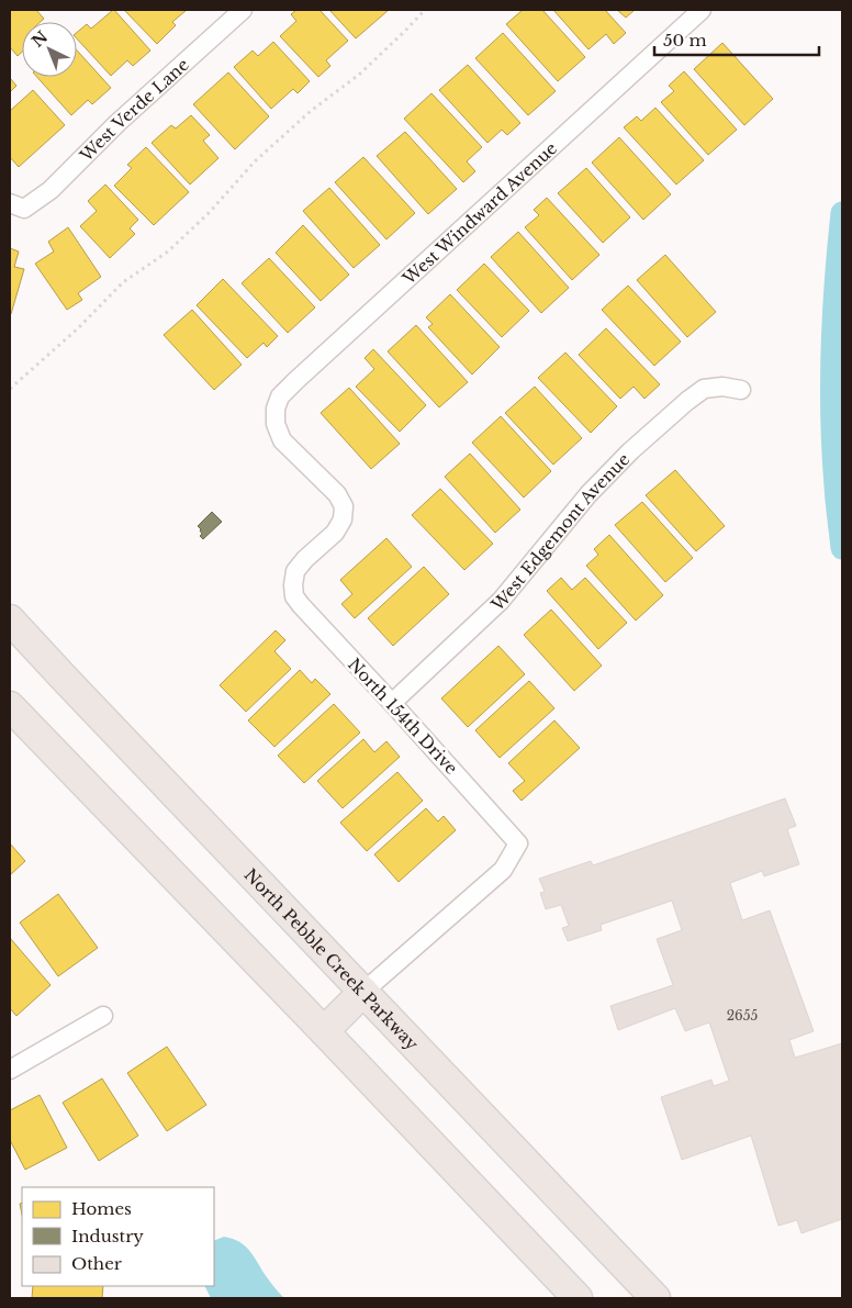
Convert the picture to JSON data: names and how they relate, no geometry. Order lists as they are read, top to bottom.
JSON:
{
  "streets": {
    "main road": ["North Pebble Creek Parkway"],
    "street": [
      "West Verde Lane",
      "West Windward Avenue",
      "West Edgemont Avenue",
      "North 154th Drive"
    ]
  },
  "crossings": [
    ["West Windward Avenue", "North 154th Drive"],
    ["West Edgemont Avenue", "North 154th Drive"],
    ["North 154th Drive", "North Pebble Creek Parkway"]
  ],
  "house_numbers": ["2655"],
  "legend": ["Homes", "Industry", "Other"],
  "scale_bar": "50 m",
  "north": "top left"
}
